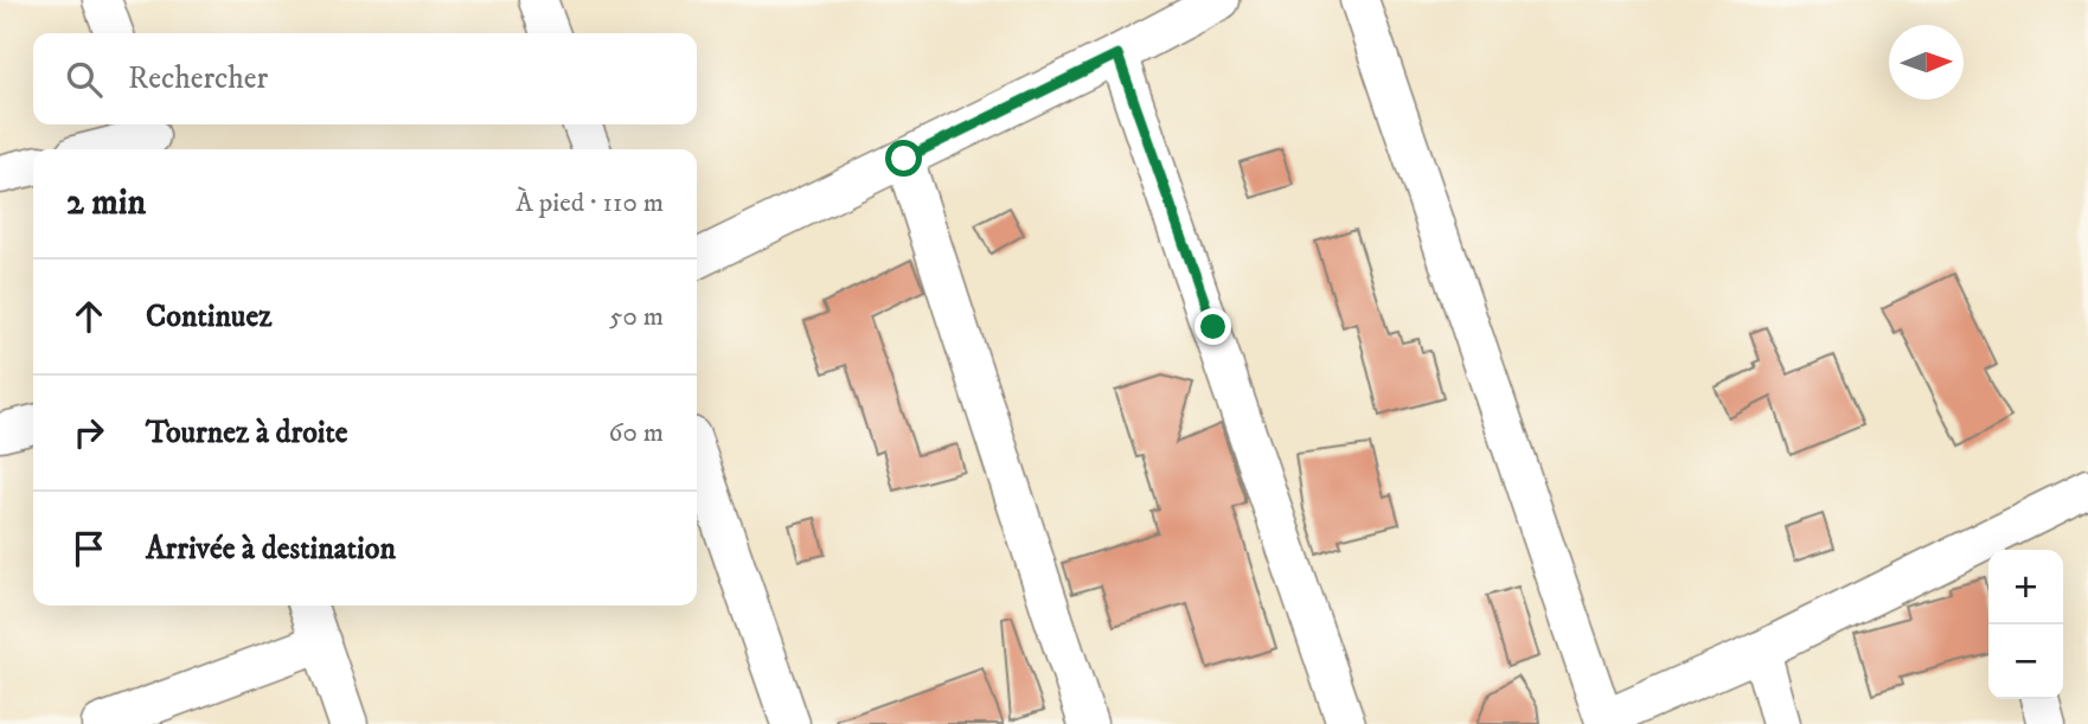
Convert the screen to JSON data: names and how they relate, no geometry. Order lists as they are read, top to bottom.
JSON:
{
  "north": "right",
  "page": {
    "search": "Rechercher",
    "heading": ["2 min", "À pied · 110 m"],
    "list": [
      ["Continuez", "50 m"],
      ["Tournez à droite", "60 m"],
      "Arrivée à destination"
    ],
    "map_buttons": ["+", "−"]
  }
}
